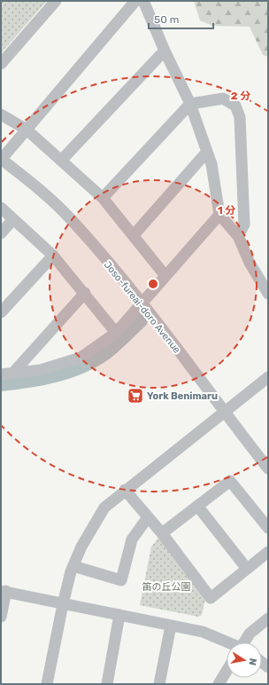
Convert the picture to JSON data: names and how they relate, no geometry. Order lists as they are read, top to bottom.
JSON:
{
  "streets": {
    "street": ["Joso-fureai-doro Avenue"]
  },
  "parks": ["笛の丘公園"],
  "places": {
    "supermarket": ["York Benimaru"]
  },
  "scale_bar": "50 m",
  "north": "right",
  "rings": ["2 分", "1 分"]
}
